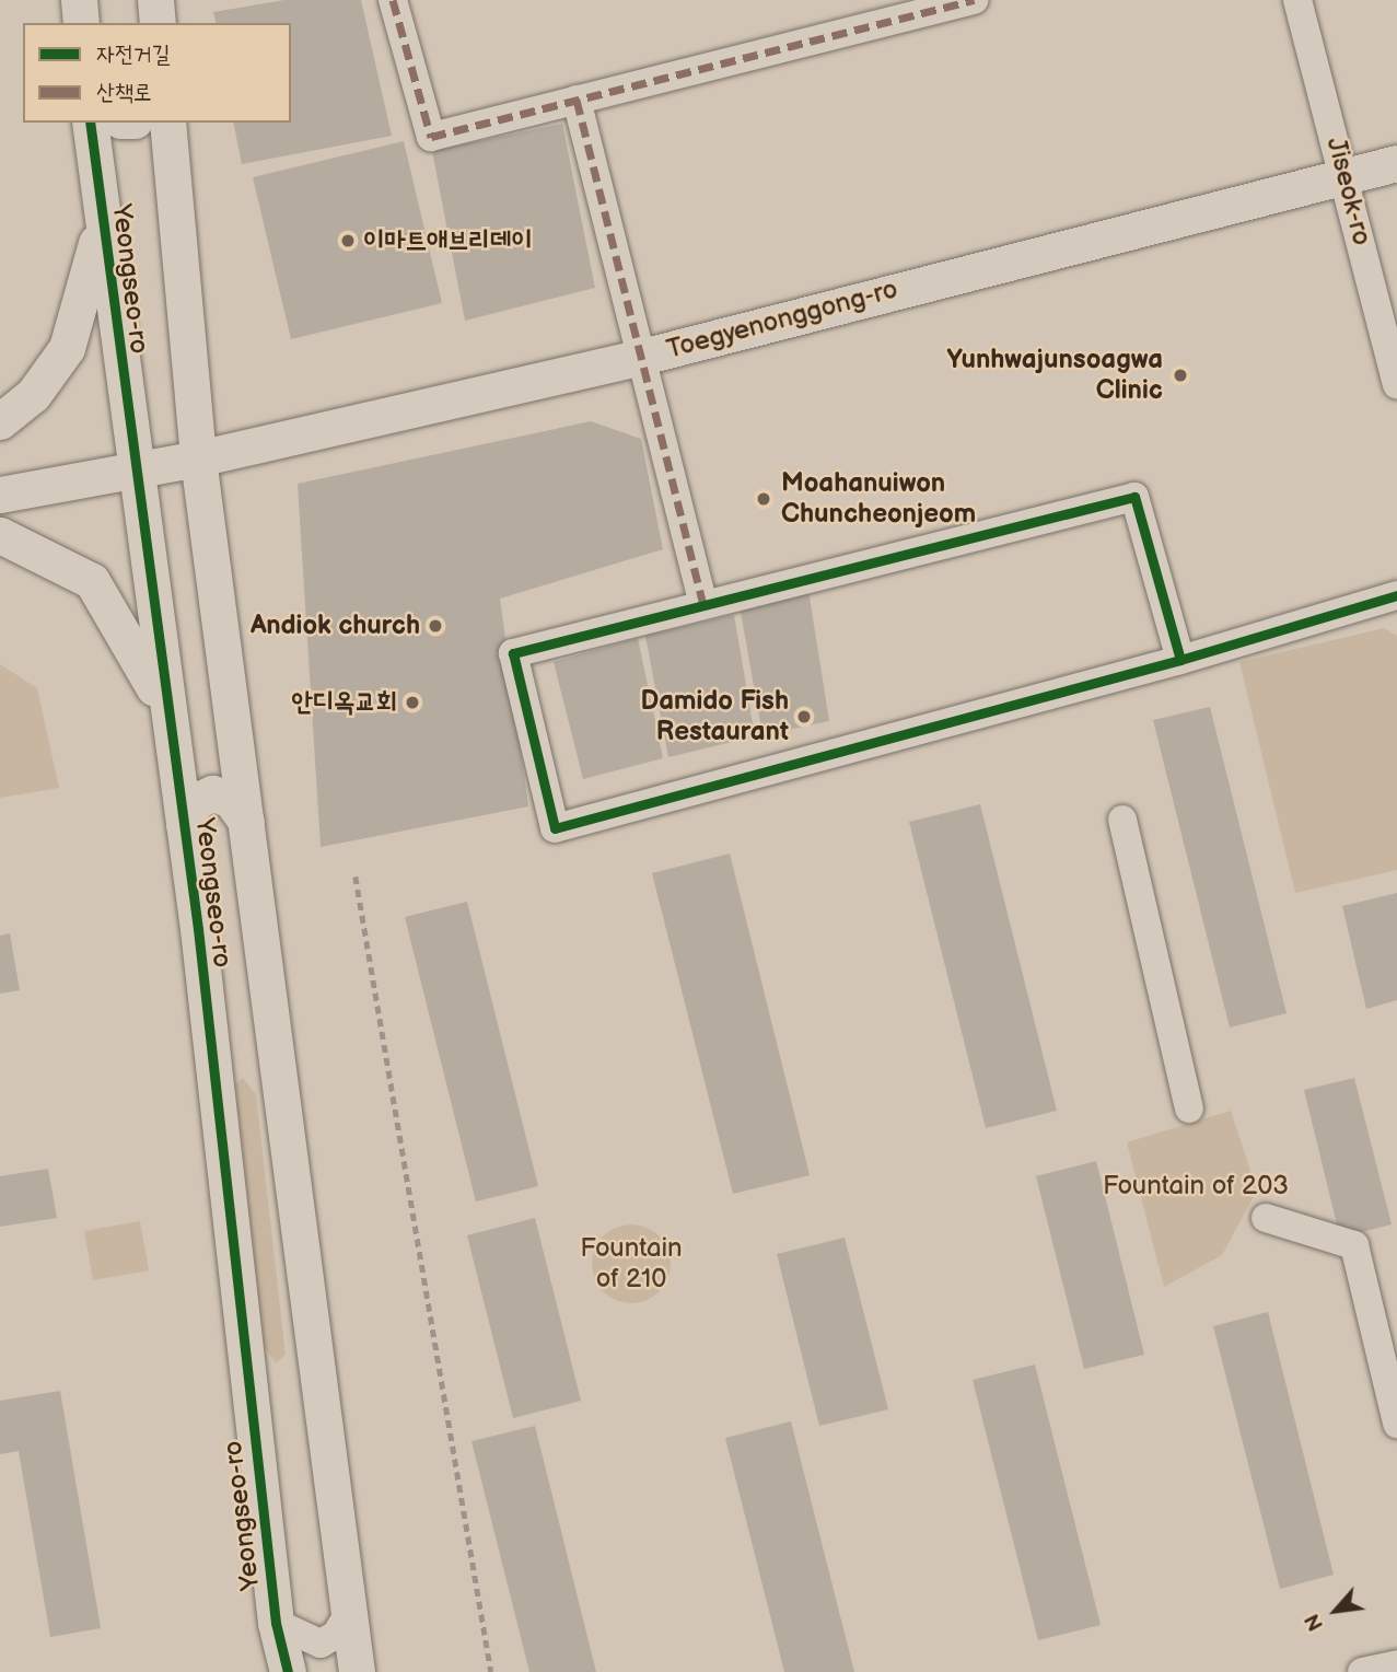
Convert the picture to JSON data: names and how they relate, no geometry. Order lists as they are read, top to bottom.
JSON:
{
  "streets": {
    "street": ["Jiseok-ro", "Yeongseo-ro", "Toegyenonggong-ro"]
  },
  "crossings": [
    ["Jiseok-ro", "Toegyenonggong-ro"],
    ["Yeongseo-ro", "Toegyenonggong-ro"]
  ],
  "parks": ["Fountain of 203", "Fountain of 210"],
  "places": [
    "이마트애브리데이",
    "Yunhwajunsoagwa Clinic",
    "Moahanuiwon Chuncheonjeom",
    "Andiok church",
    "안디옥교회",
    "Damido Fish Restaurant"
  ],
  "legend": ["자전거길", "산책로"],
  "north": "bottom left"
}
